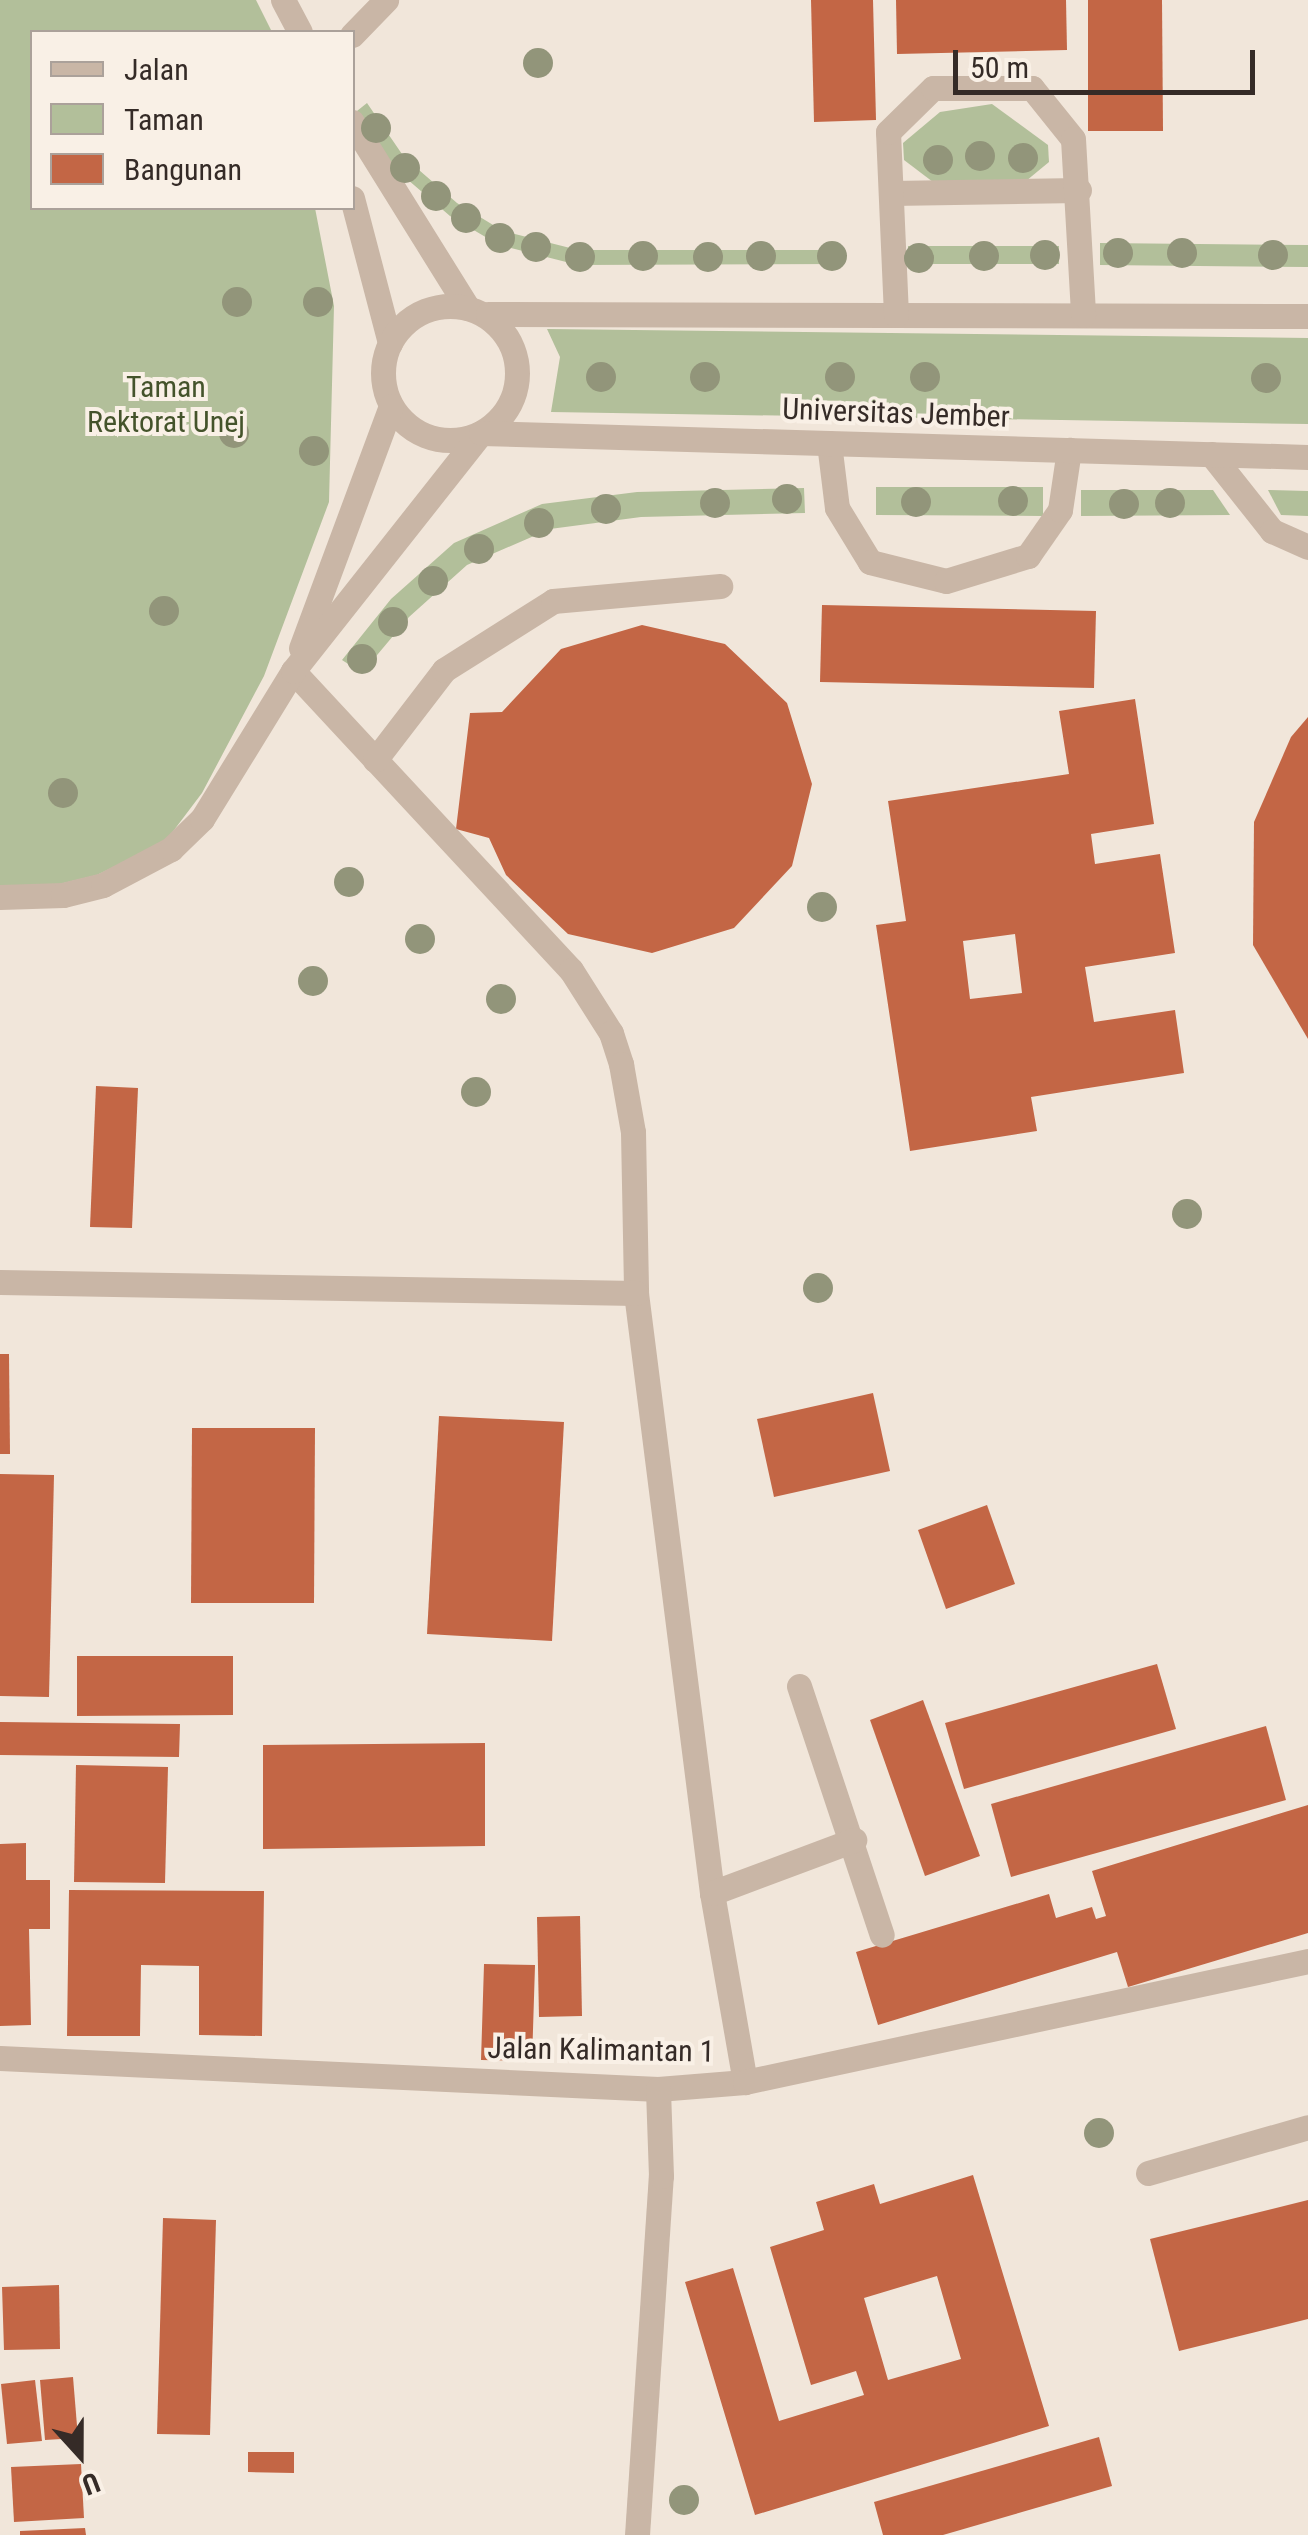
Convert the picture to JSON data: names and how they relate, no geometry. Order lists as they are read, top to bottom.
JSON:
{
  "streets": {
    "lane": ["Universitas Jember", "Jalan Kalimantan 1"]
  },
  "parks": ["Taman Rektorat Unej"],
  "legend": ["Jalan", "Taman", "Bangunan"],
  "scale_bar": "50 m",
  "north": "bottom"
}
